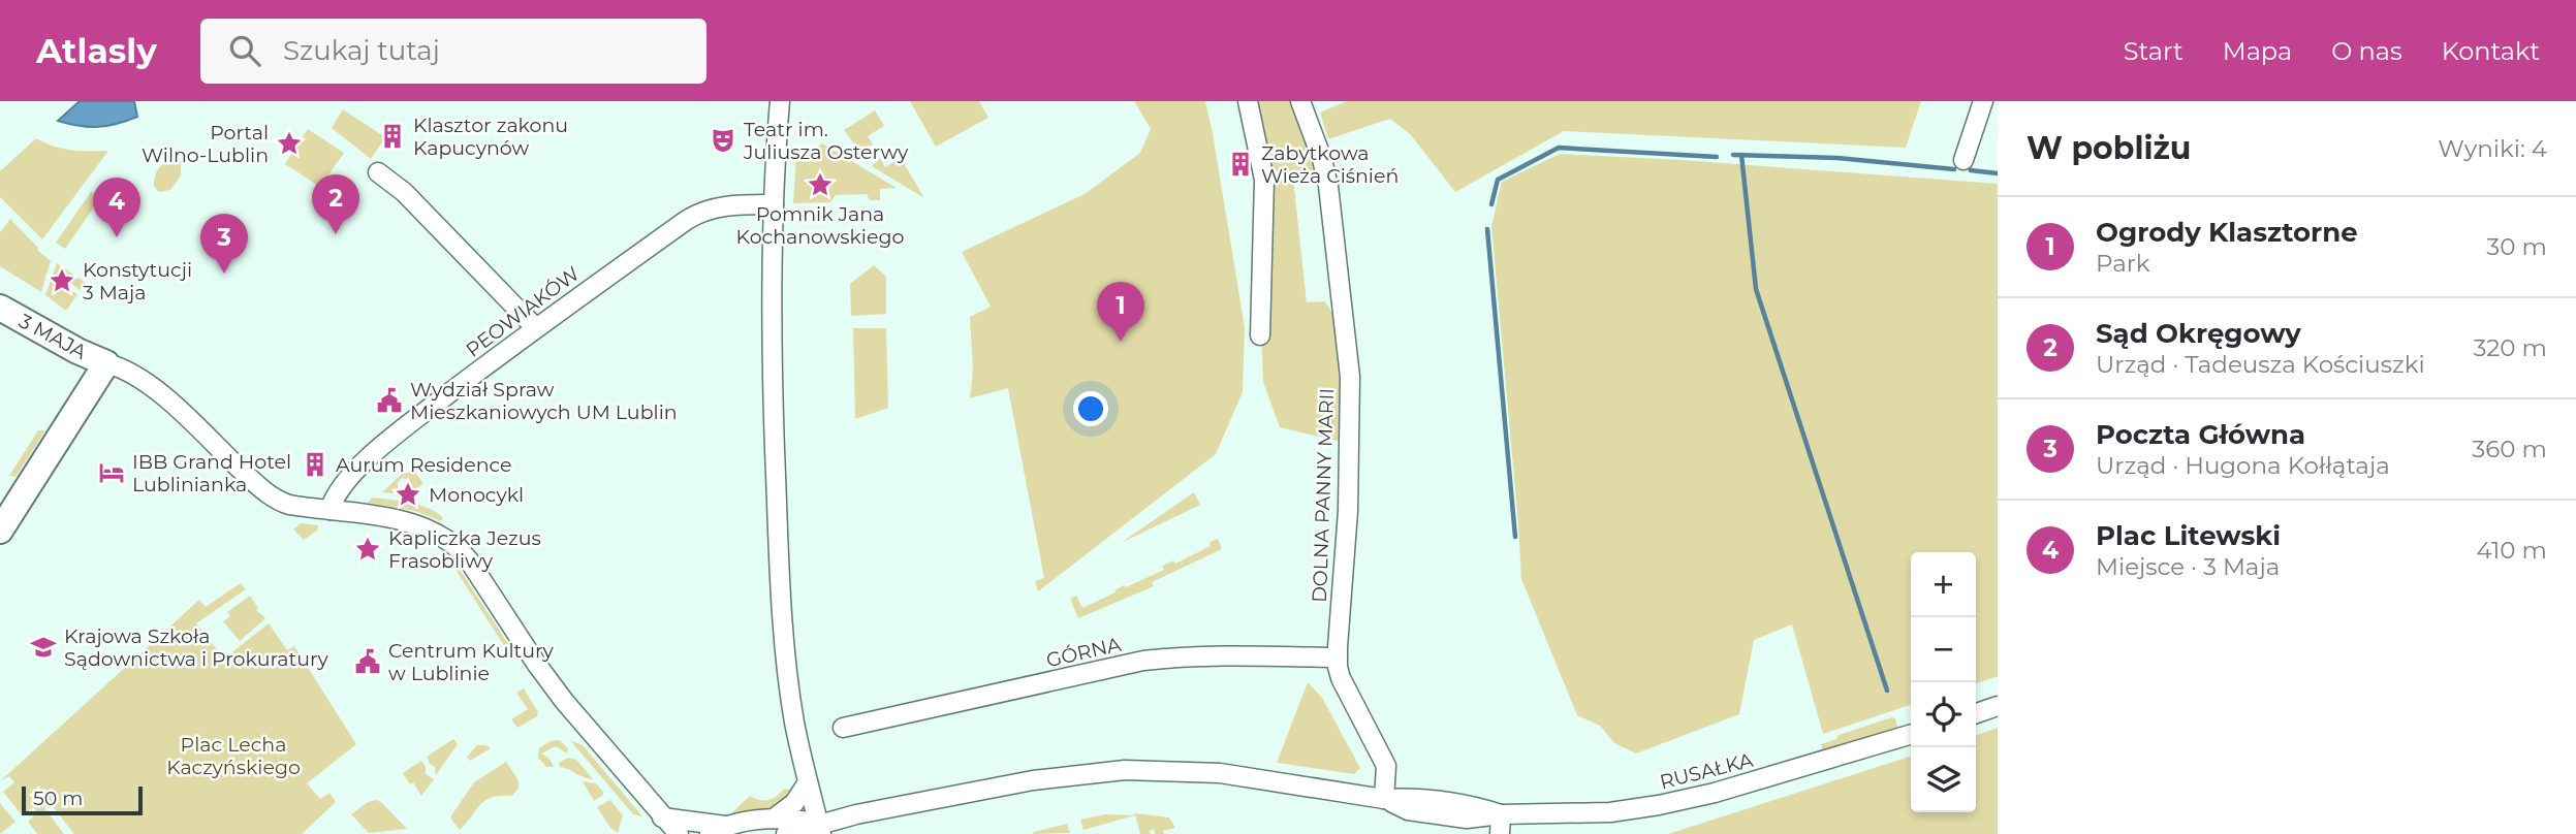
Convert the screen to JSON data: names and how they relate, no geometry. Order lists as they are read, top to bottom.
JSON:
{
  "streets": {
    "street": [
      "PEOWIAKÓW",
      "3 MAJA",
      "DOLNA PANNY MARII",
      "GÓRNA",
      "RUSAŁKA"
    ]
  },
  "crossings": [
    ["DOLNA PANNY MARII", "GÓRNA"]
  ],
  "parks": ["Plac Lecha Kaczyńskiego"],
  "places": {
    "building": ["Klasztor zakonu Kapucynów", "Zabytkowa Wieża Ciśnień", "Aurum Residence"],
    "theatre": ["Teatr im. Juliusza Osterwy"],
    "place": [
      "Portal Wilno-Lublin",
      "Pomnik Jana Kochanowskiego",
      "Konstytucji 3 Maja",
      "Monocykl",
      "Kapliczka Jezus Frasobliwy"
    ],
    "public building": ["Wydział Spraw Mieszkaniowych UM Lublin", "Centrum Kultury w Lublinie"],
    "hotel": ["IBB Grand Hotel Lublinianka"],
    "school or university": ["Krajowa Szkoła Sądownictwa i Prokuratury"]
  },
  "scale_bar": "50 m",
  "page": {
    "header": "Atlasly",
    "search": "Szukaj tutaj",
    "nav": [
      "Start",
      "Mapa",
      "O nas",
      "Kontakt"
    ],
    "heading": ["W pobliżu", "Wyniki: 4"],
    "pins": [
      "2",
      "4",
      "3",
      "1"
    ],
    "list": [
      {
        "mark": "1",
        "name": "Ogrody Klasztorne",
        "note": "Park",
        "value": "30 m"
      },
      {
        "mark": "2",
        "name": "Sąd Okręgowy",
        "note": "Urząd · Tadeusza Kościuszki",
        "value": "320 m"
      },
      {
        "mark": "3",
        "name": "Poczta Główna",
        "note": "Urząd · Hugona Kołłątaja",
        "value": "360 m"
      },
      {
        "mark": "4",
        "name": "Plac Litewski",
        "note": "Miejsce · 3 Maja",
        "value": "410 m"
      }
    ],
    "map_buttons": ["+", "−"],
    "scale": "50 m"
  }
}
